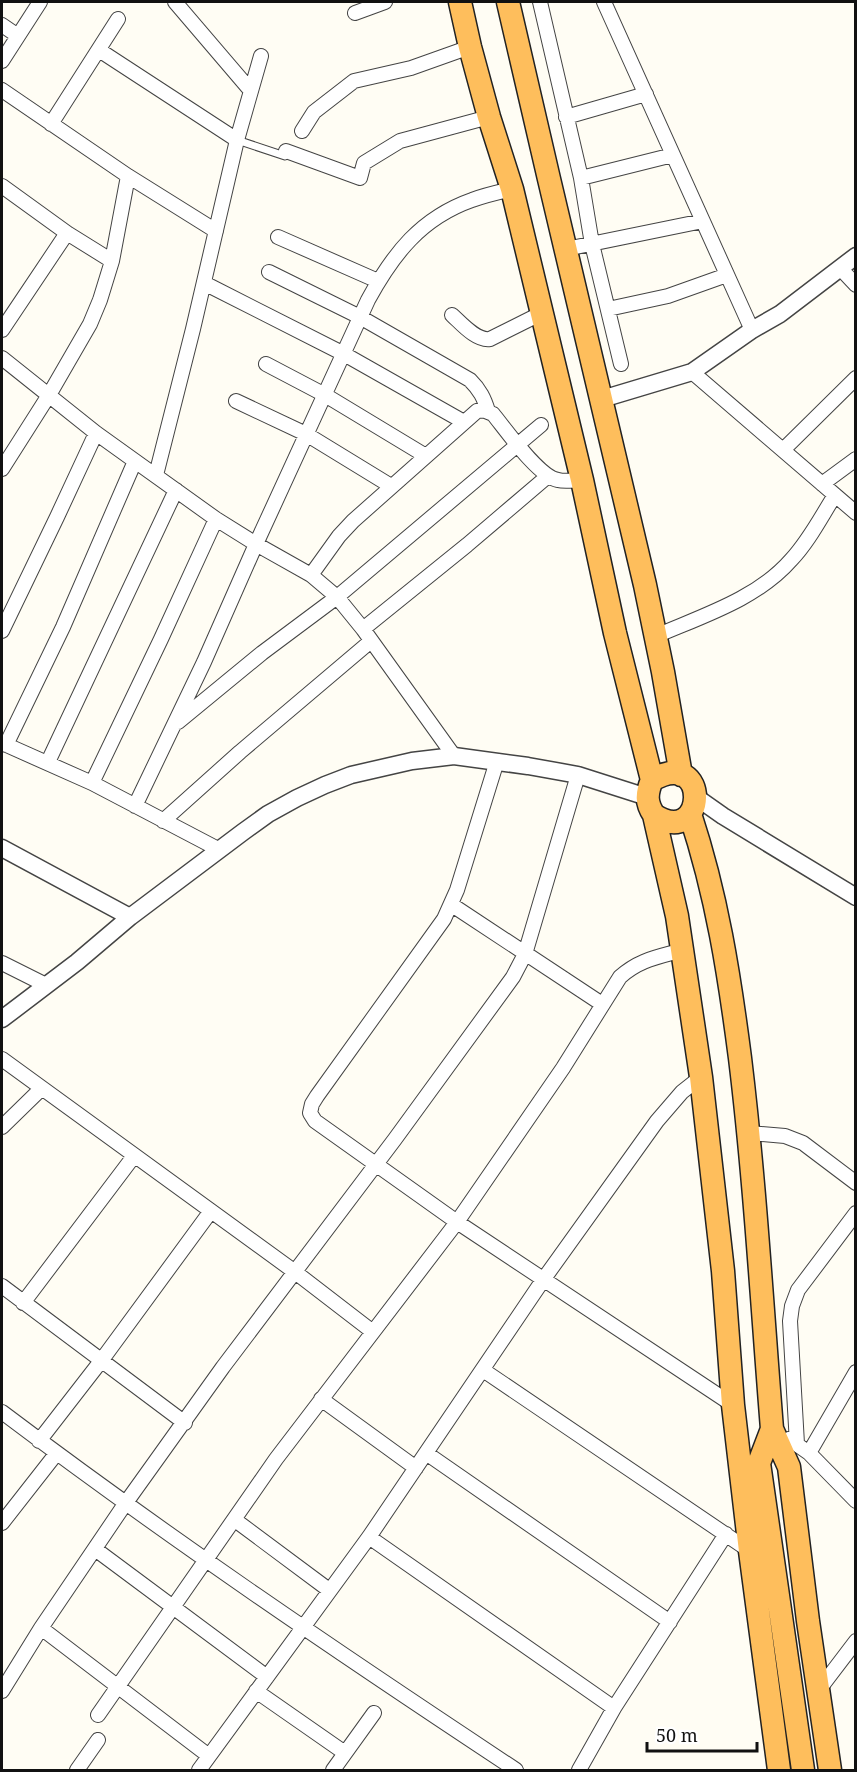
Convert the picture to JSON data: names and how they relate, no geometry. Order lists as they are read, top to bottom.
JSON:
{
  "scale_bar": "50 m"
}
